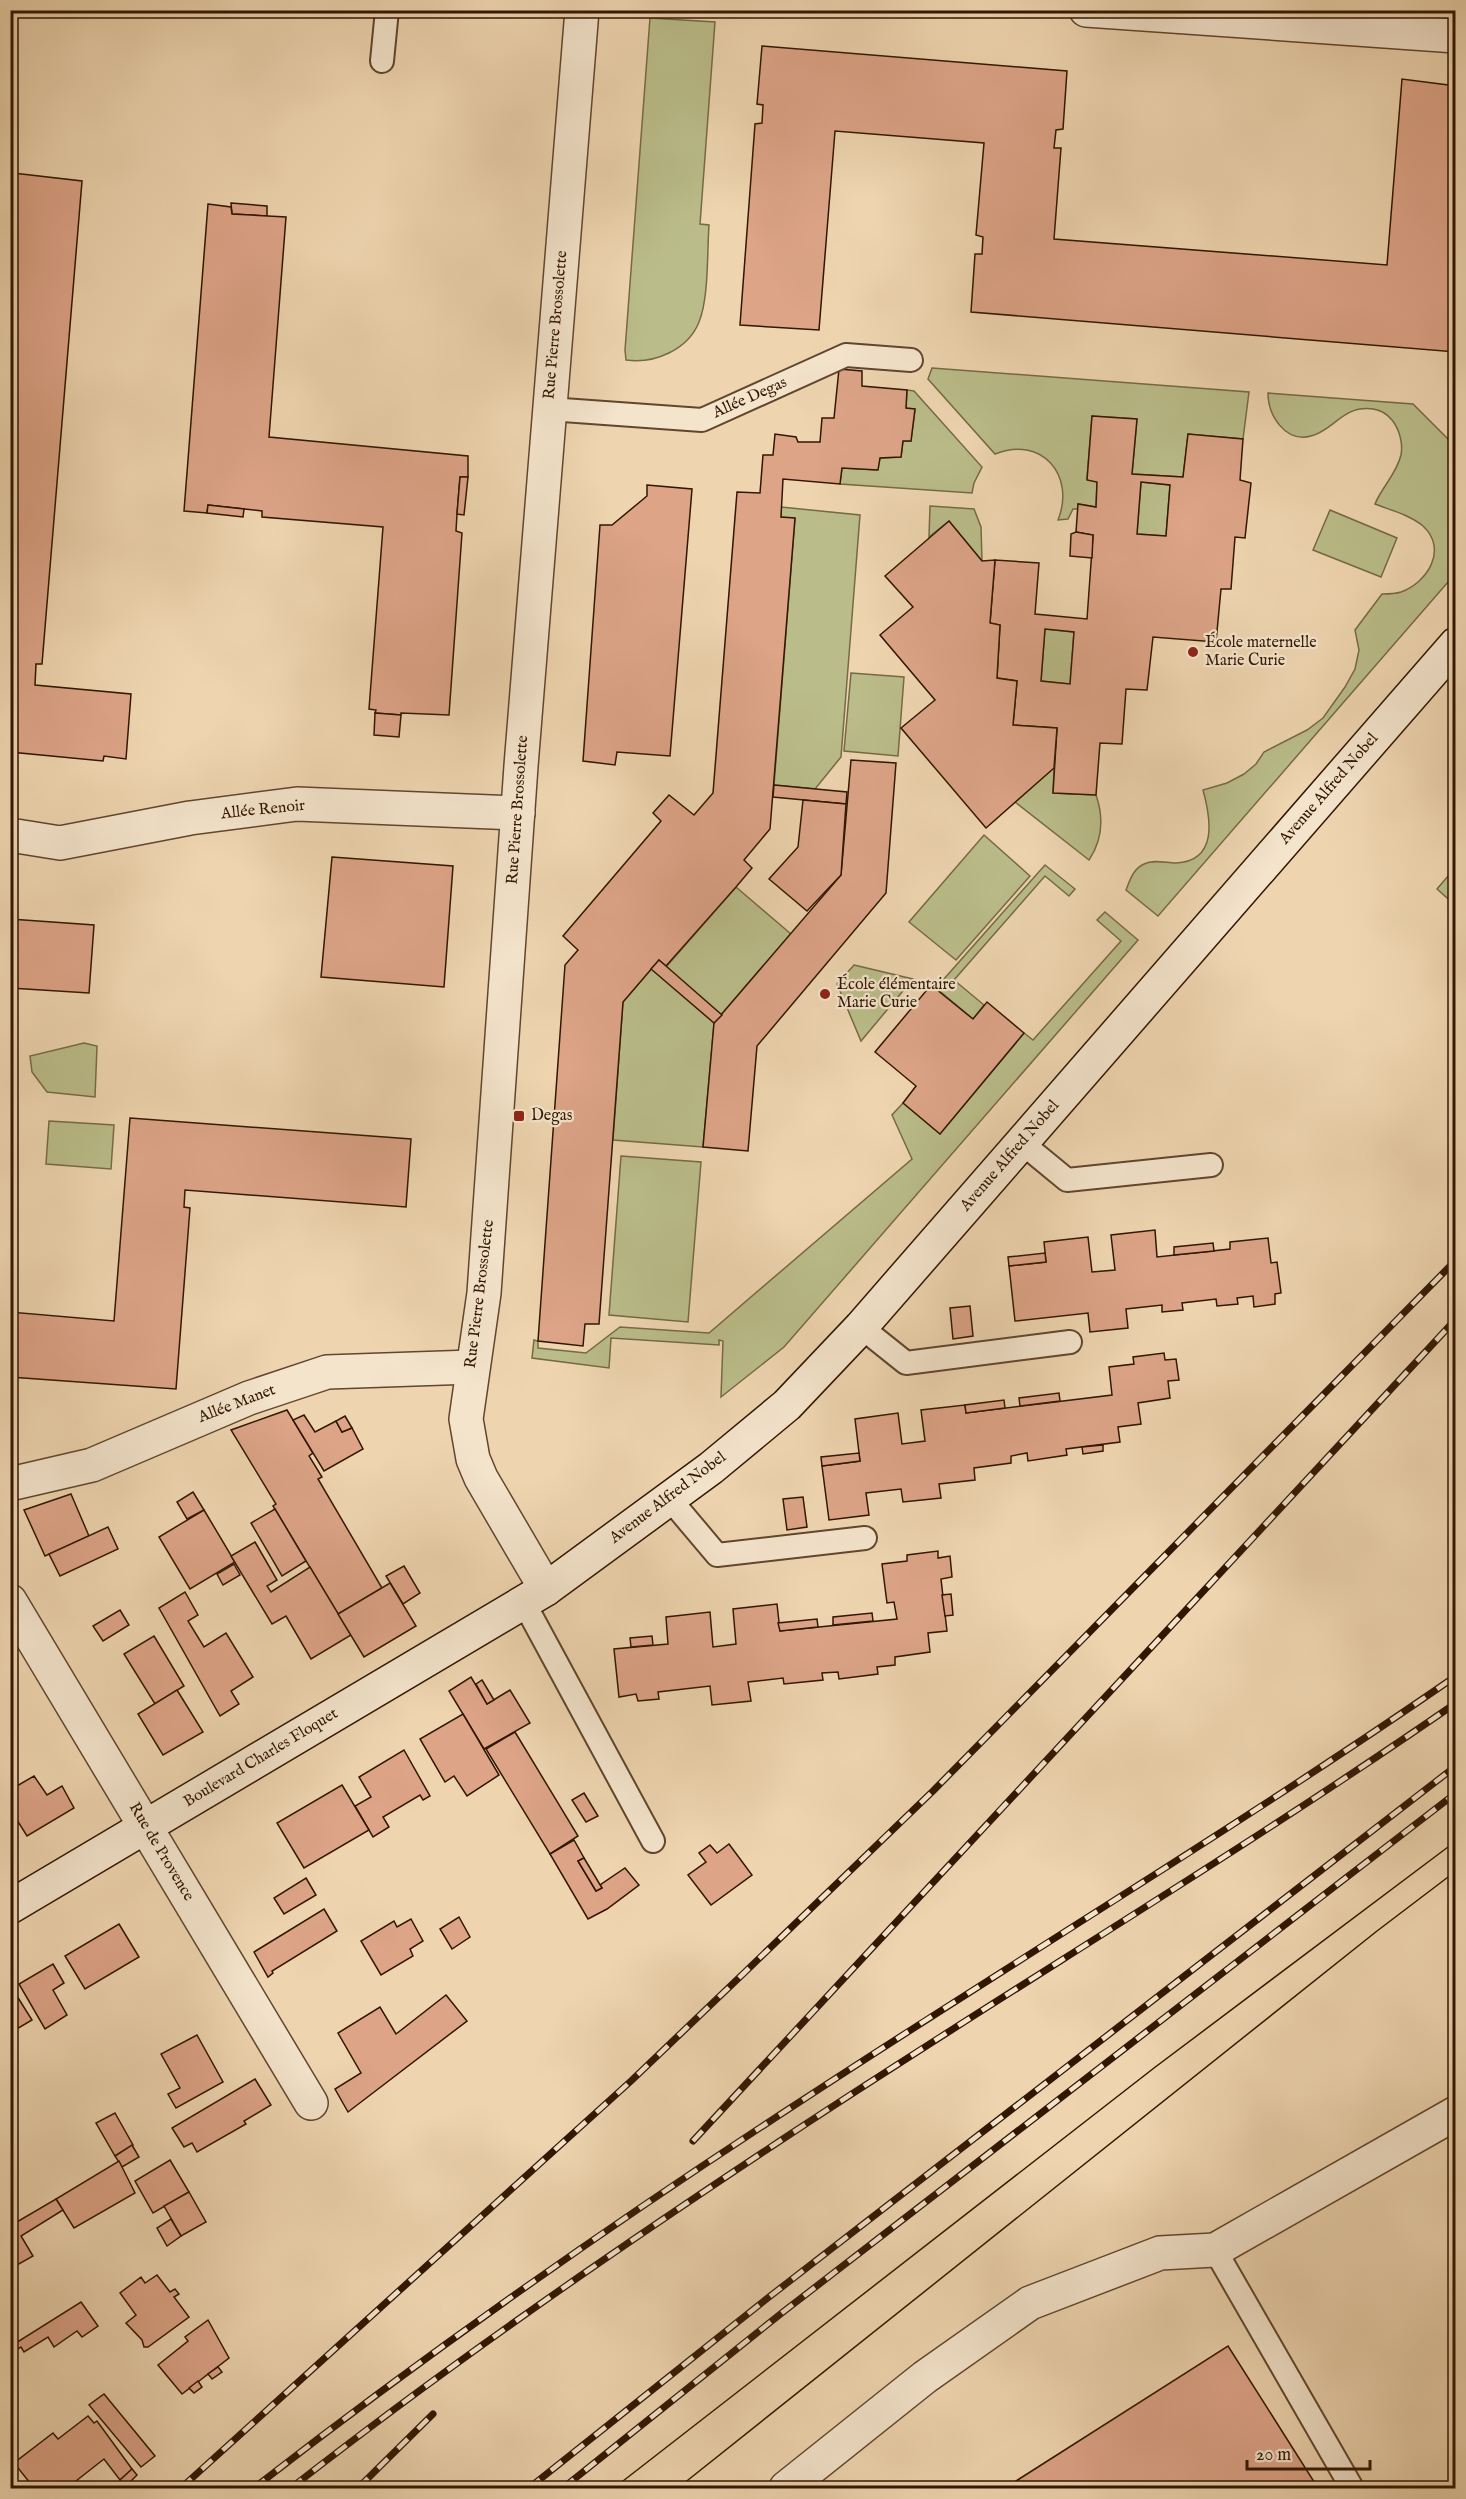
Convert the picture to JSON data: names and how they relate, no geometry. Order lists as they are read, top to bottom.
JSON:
{
  "streets": {
    "street": [
      "Rue Pierre Brossolette",
      "Avenue Alfred Nobel",
      "Allée Renoir",
      "Allée Manet",
      "Boulevard Charles Floquet",
      "Rue de Provence"
    ],
    "lane": ["Allée Degas"]
  },
  "crossings": [
    ["Rue Pierre Brossolette", "Allée Degas"],
    ["Rue Pierre Brossolette", "Avenue Alfred Nobel"],
    ["Rue Pierre Brossolette", "Allée Renoir"],
    ["Rue Pierre Brossolette", "Allée Manet"],
    ["Rue Pierre Brossolette", "Boulevard Charles Floquet"],
    ["Avenue Alfred Nobel", "Boulevard Charles Floquet"],
    ["Boulevard Charles Floquet", "Rue de Provence"]
  ],
  "places": {
    "other": ["École maternelle Marie Curie", "École élémentaire Marie Curie"],
    "transit": ["Degas"]
  },
  "scale_bar": "20 m"
}
